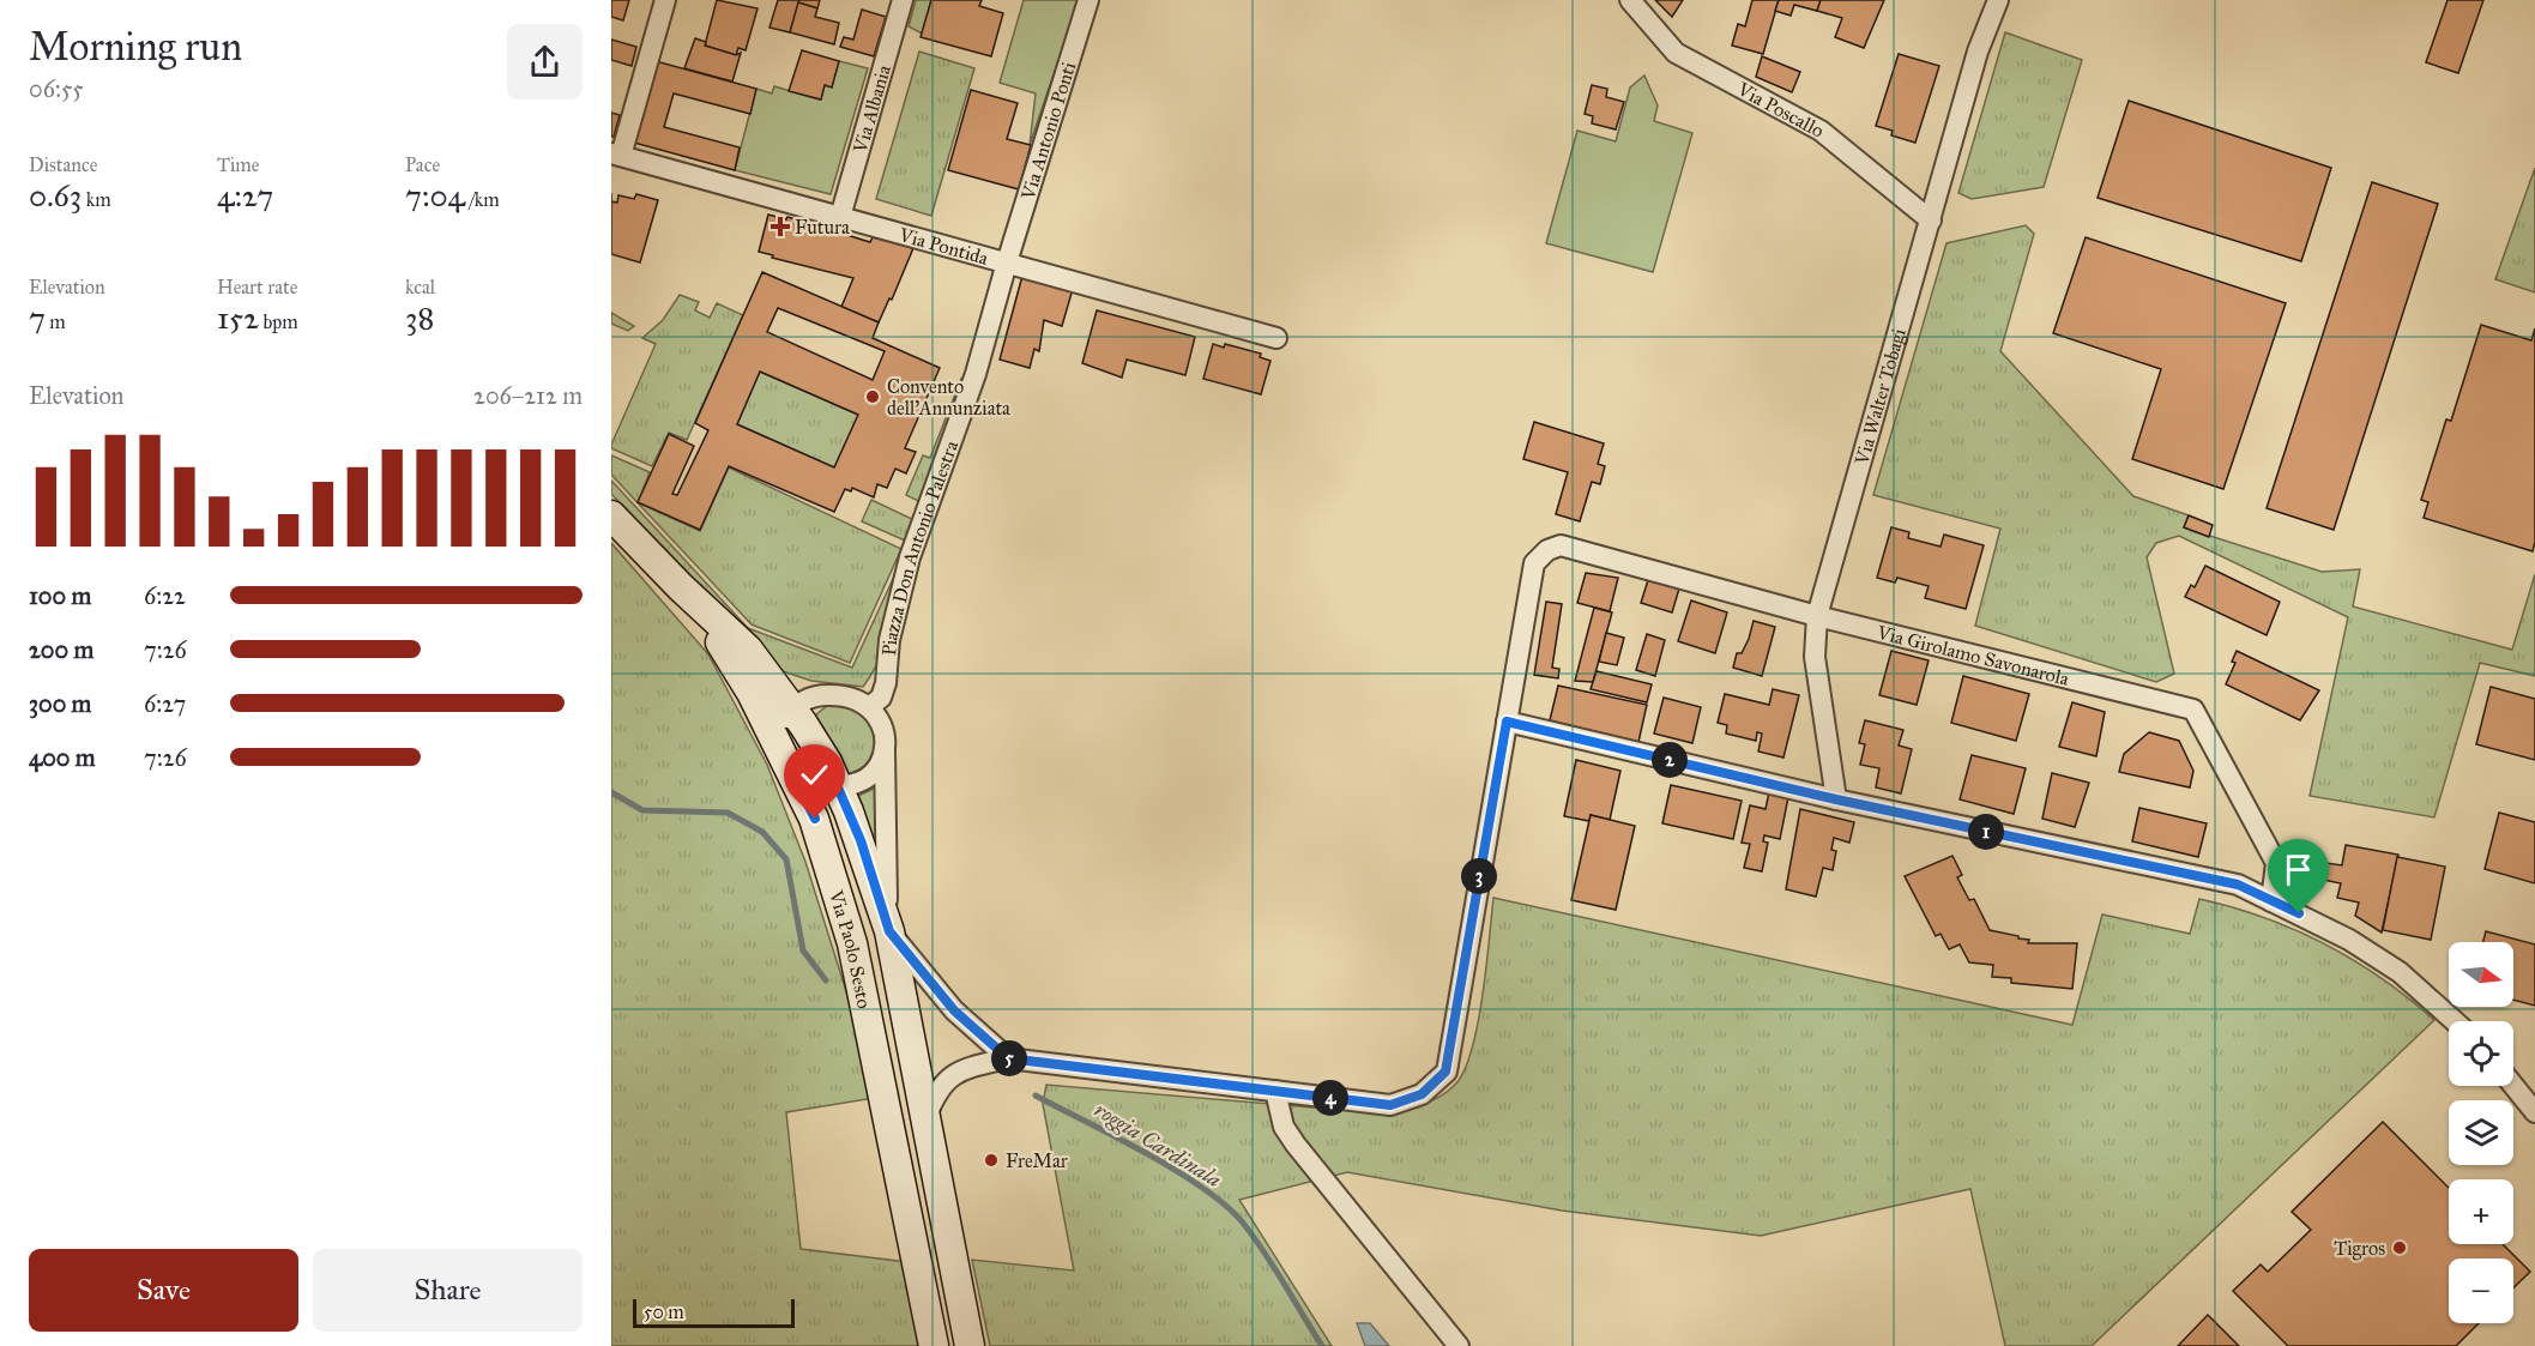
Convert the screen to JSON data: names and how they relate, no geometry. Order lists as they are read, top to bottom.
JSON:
{
  "streets": {
    "street": [
      "Via Albania",
      "Via Poscallo",
      "Via Antonio Ponti",
      "Via Pontida",
      "Via Walter Tobagi",
      "Piazza Don Antonio Palestra",
      "Via Girolamo Savonarola",
      "Via Paolo Sesto"
    ]
  },
  "crossings": [
    ["Via Albania", "Via Pontida"],
    ["Via Poscallo", "Via Walter Tobagi"],
    ["Via Antonio Ponti", "Via Pontida"],
    ["Via Antonio Ponti", "Piazza Don Antonio Palestra"],
    ["Via Pontida", "Piazza Don Antonio Palestra"],
    ["Via Walter Tobagi", "Via Girolamo Savonarola"],
    ["Piazza Don Antonio Palestra", "Via Paolo Sesto"]
  ],
  "water": ["roggia Cardinala"],
  "places": {
    "health": ["Futura"],
    "other": ["Convento dell'Annunziata", "FreMar", "Tigros"]
  },
  "scale_bar": "50 m",
  "north": "right",
  "page": {
    "heading": ["Morning run", "06:55"],
    "stats": [
      ["Distance", "0.63 km"],
      ["Time", "4:27"],
      ["Pace", "7:04 /km"],
      ["Elevation", "7 m"],
      ["Heart rate", "152 bpm"],
      ["kcal", "38"]
    ],
    "chart": ["Elevation", "206–212 m"],
    "list": [
      {
        "name": "100 m",
        "note": "6:22"
      },
      {
        "name": "200 m",
        "note": "7:26"
      },
      {
        "name": "300 m",
        "note": "6:27"
      },
      {
        "name": "400 m",
        "note": "7:26"
      }
    ],
    "pins": [
      "2",
      "1",
      "3",
      "5",
      "4"
    ],
    "map_buttons": ["+", "−"],
    "buttons": ["Save", "Share"],
    "scale": "50 m"
  }
}
